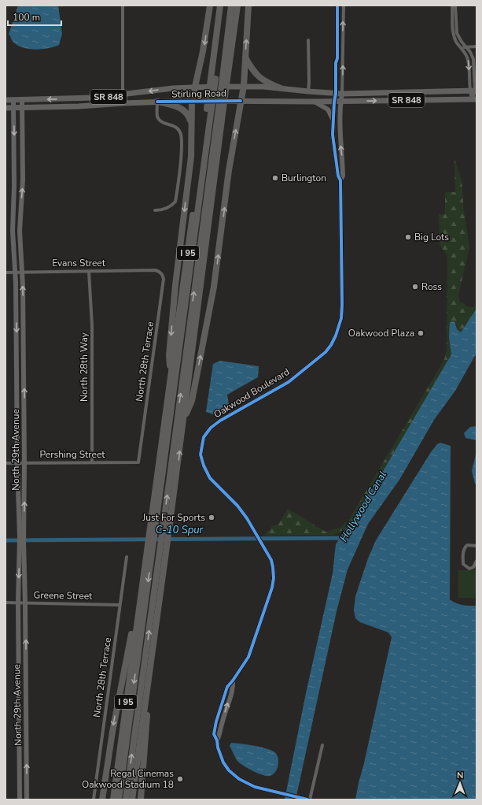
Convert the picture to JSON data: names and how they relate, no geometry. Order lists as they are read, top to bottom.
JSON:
{
  "streets": {
    "highway": ["I 95"],
    "main road": ["Stirling Road", "SR 848"],
    "street": [
      "Evans Street",
      "North 28th Terrace",
      "North 28th Way",
      "Oakwood Boulevard",
      "North 29th Avenue",
      "Pershing Street",
      "Greene Street"
    ]
  },
  "crossings": [
    ["Stirling Road", "Oakwood Boulevard"],
    ["Stirling Road", "North 29th Avenue"],
    ["Evans Street", "North 28th Terrace"],
    ["Evans Street", "North 28th Way"],
    ["Evans Street", "North 29th Avenue"],
    ["North 28th Terrace", "Pershing Street"],
    ["North 28th Terrace", "Greene Street"],
    ["North 28th Way", "Pershing Street"],
    ["North 29th Avenue", "Pershing Street"],
    ["North 29th Avenue", "Greene Street"]
  ],
  "water": ["Hollywood Canal", "C-10 Spur"],
  "places": [
    "Burlington",
    "Big Lots",
    "Ross",
    "Oakwood Plaza",
    "Just For Sports",
    "Regal Cinemas Oakwood Stadium 18"
  ],
  "scale_bar": "100 m",
  "north": "top"
}
